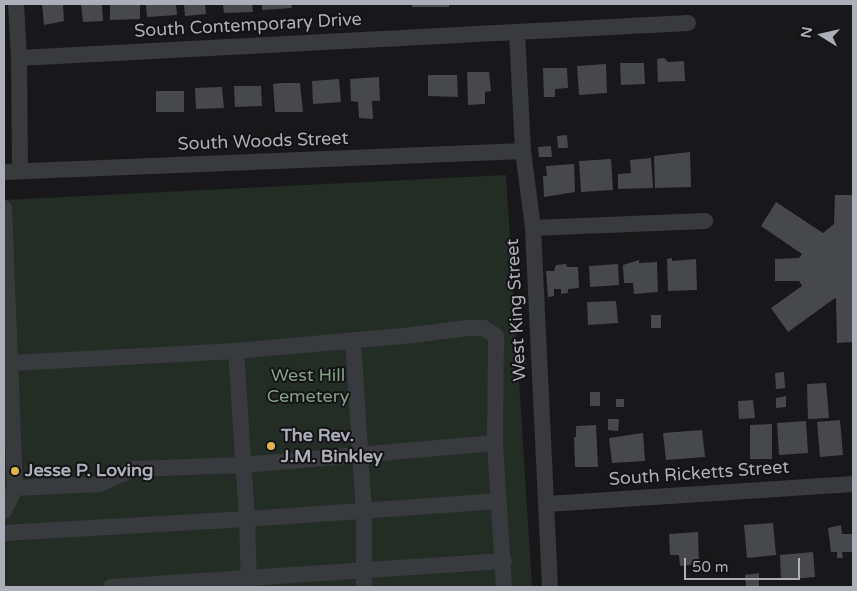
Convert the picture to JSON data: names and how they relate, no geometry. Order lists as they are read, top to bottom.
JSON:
{
  "streets": {
    "street": [
      "South Contemporary Drive",
      "South Woods Street",
      "West King Street",
      "South Ricketts Street"
    ]
  },
  "crossings": [
    ["South Contemporary Drive", "West King Street"],
    ["South Woods Street", "West King Street"],
    ["West King Street", "South Ricketts Street"]
  ],
  "parks": ["West Hill Cemetery"],
  "places": ["The Rev. J.M. Binkley", "Jesse P. Loving"],
  "scale_bar": "50 m",
  "north": "left"
}
